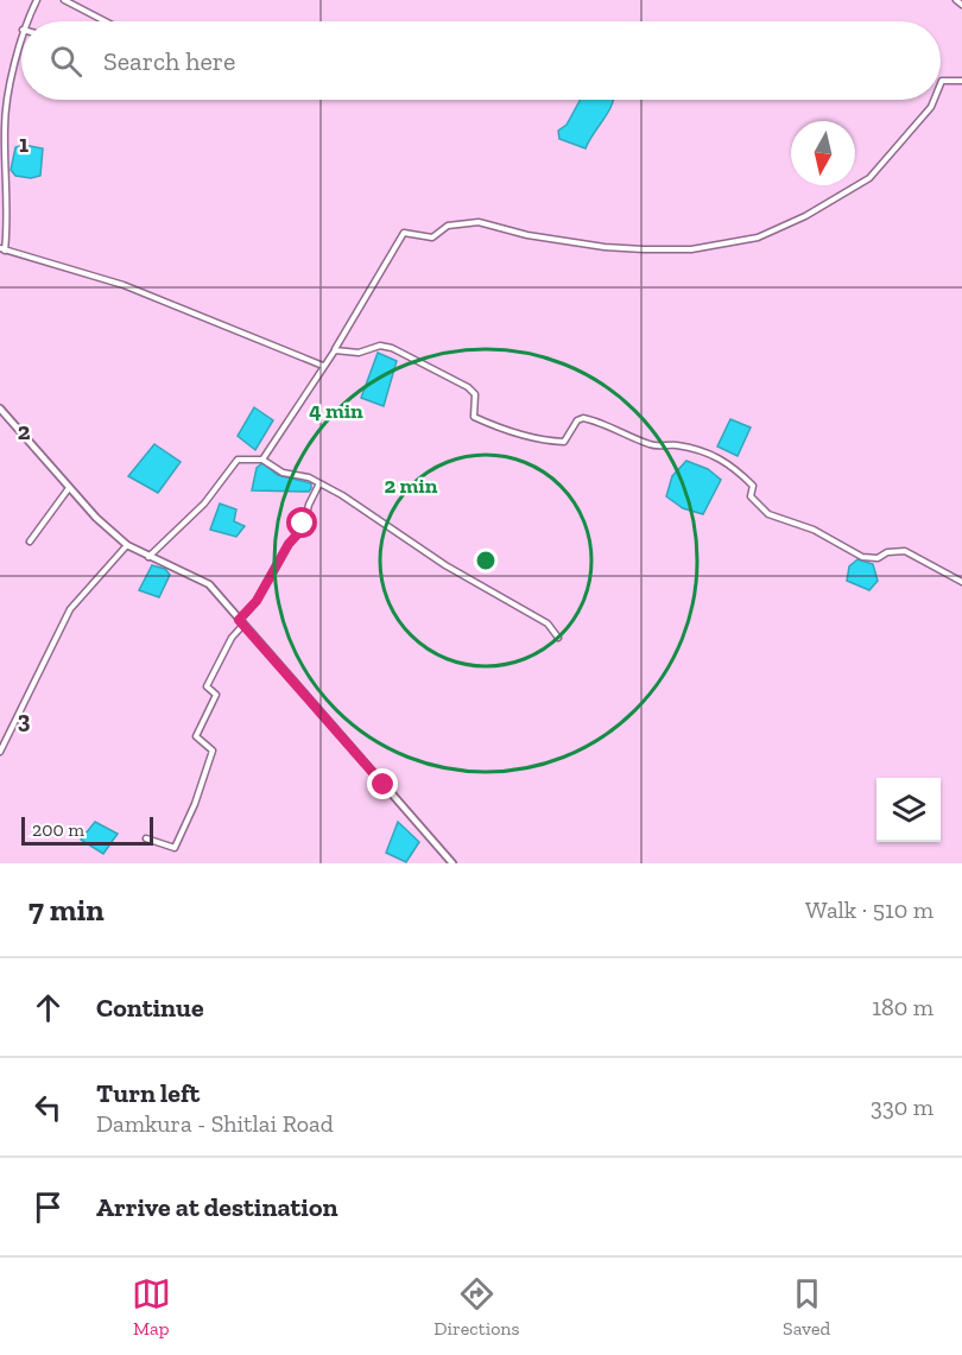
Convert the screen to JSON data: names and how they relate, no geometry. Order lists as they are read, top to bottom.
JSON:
{
  "scale_bar": "200 m",
  "north": "bottom",
  "page": {
    "search": "Search here",
    "scale": "200 m",
    "heading": ["7 min", "Walk · 510 m"],
    "list": [
      ["Continue", "180 m"],
      ["Turn left", "Damkura - Shitlai Road", "330 m"],
      "Arrive at destination"
    ],
    "nav": ["Map", "Directions", "Saved"]
  },
  "grid": {
    "rows": ["1", "2", "3"]
  },
  "rings": ["4 min", "2 min"]
}
